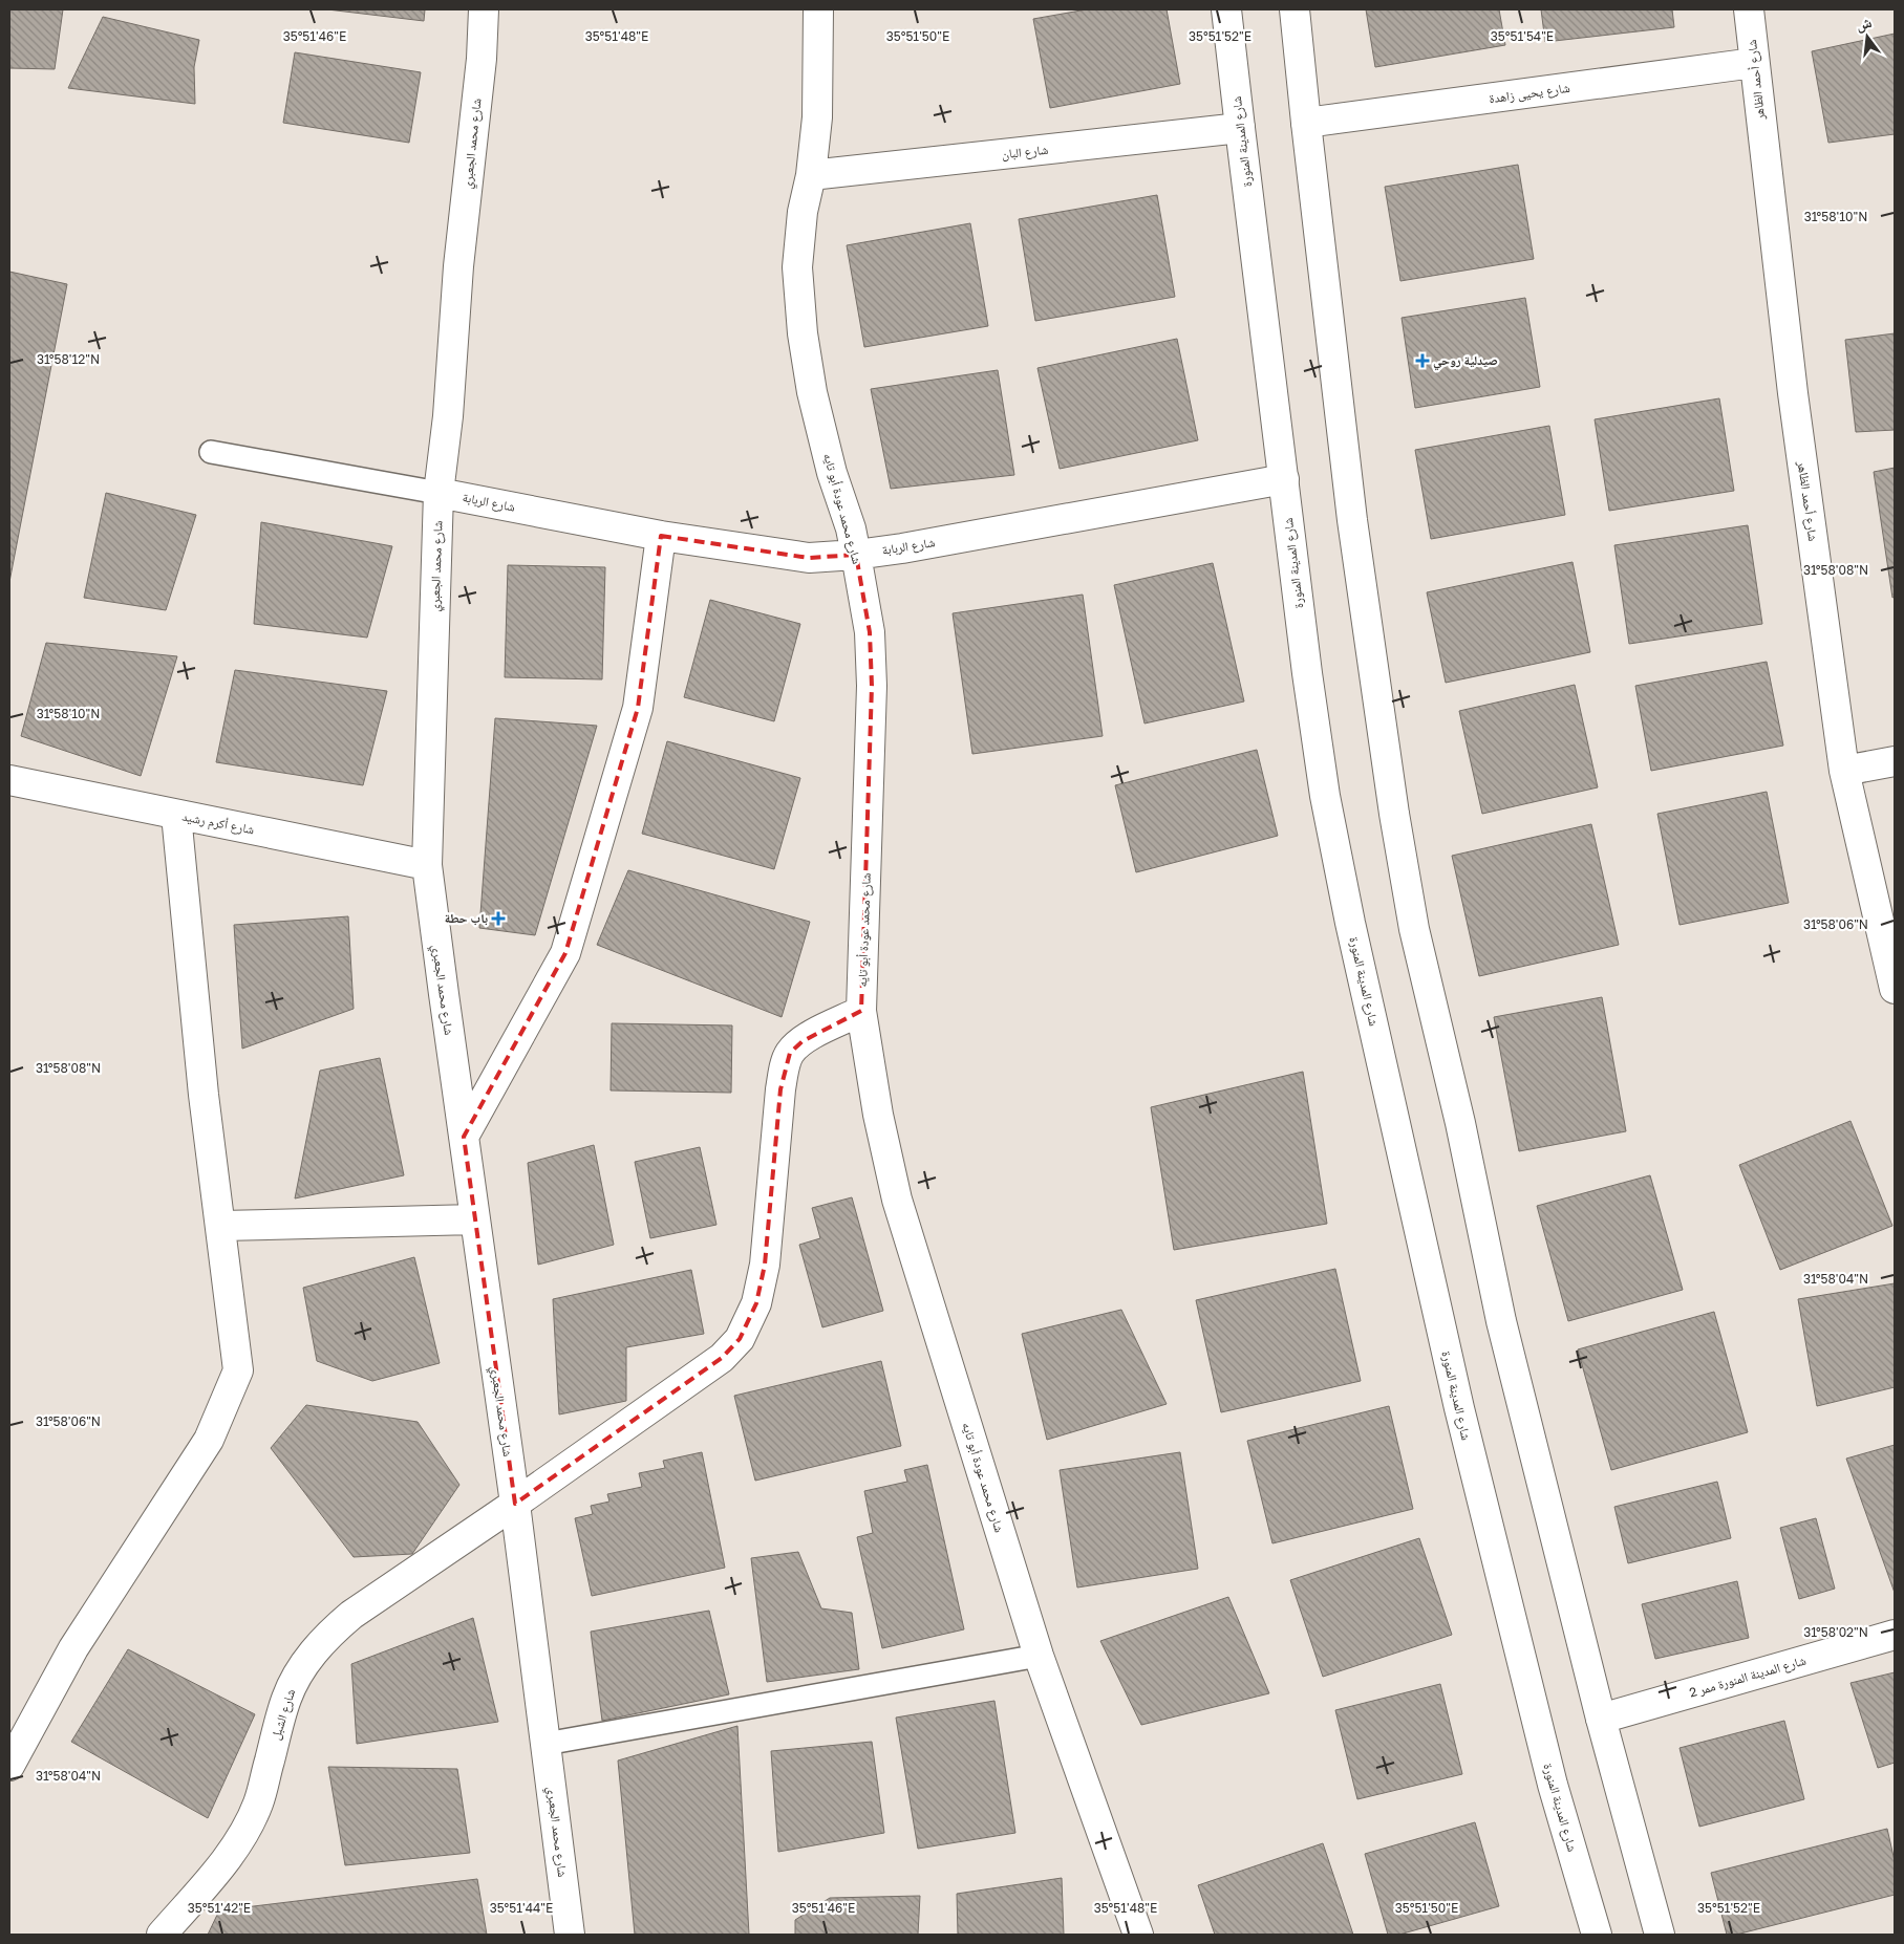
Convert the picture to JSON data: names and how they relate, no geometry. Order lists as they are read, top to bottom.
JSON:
{
  "streets": {
    "street": [
      "شارع أحمد الظاهر",
      "شارع يحيى زاهدة",
      "شارع المدينة المنورة",
      "شارع محمد الجعبري",
      "شارع البان",
      "شارع الربابة",
      "شارع محمد عودة أبو تايه",
      "شارع أكرم رشيد",
      "شارع المدينة المنورة ممر 2",
      "شارع الشبل"
    ]
  },
  "crossings": [
    ["شارع أحمد الظاهر", "شارع يحيى زاهدة"],
    ["شارع المدينة المنورة", "شارع البان"],
    ["شارع المدينة المنورة", "شارع الربابة"],
    ["شارع محمد الجعبري", "شارع الربابة"],
    ["شارع محمد الجعبري", "شارع أكرم رشيد"],
    ["شارع محمد الجعبري", "شارع الشبل"],
    ["شارع البان", "شارع محمد عودة أبو تايه"],
    ["شارع الربابة", "شارع محمد عودة أبو تايه"]
  ],
  "places": {
    "health": ["صيدلية روحي", "باب حطة"]
  },
  "north": "top",
  "coordinates": [
    "35°51'46\"E",
    "35°51'48\"E",
    "35°51'50\"E",
    "35°51'52\"E",
    "35°51'54\"E",
    "31°58'10\"N",
    "31°58'12\"N",
    "31°58'08\"N",
    "31°58'06\"N",
    "31°58'04\"N",
    "31°58'02\"N",
    "35°51'42\"E",
    "35°51'44\"E"
  ]
}
